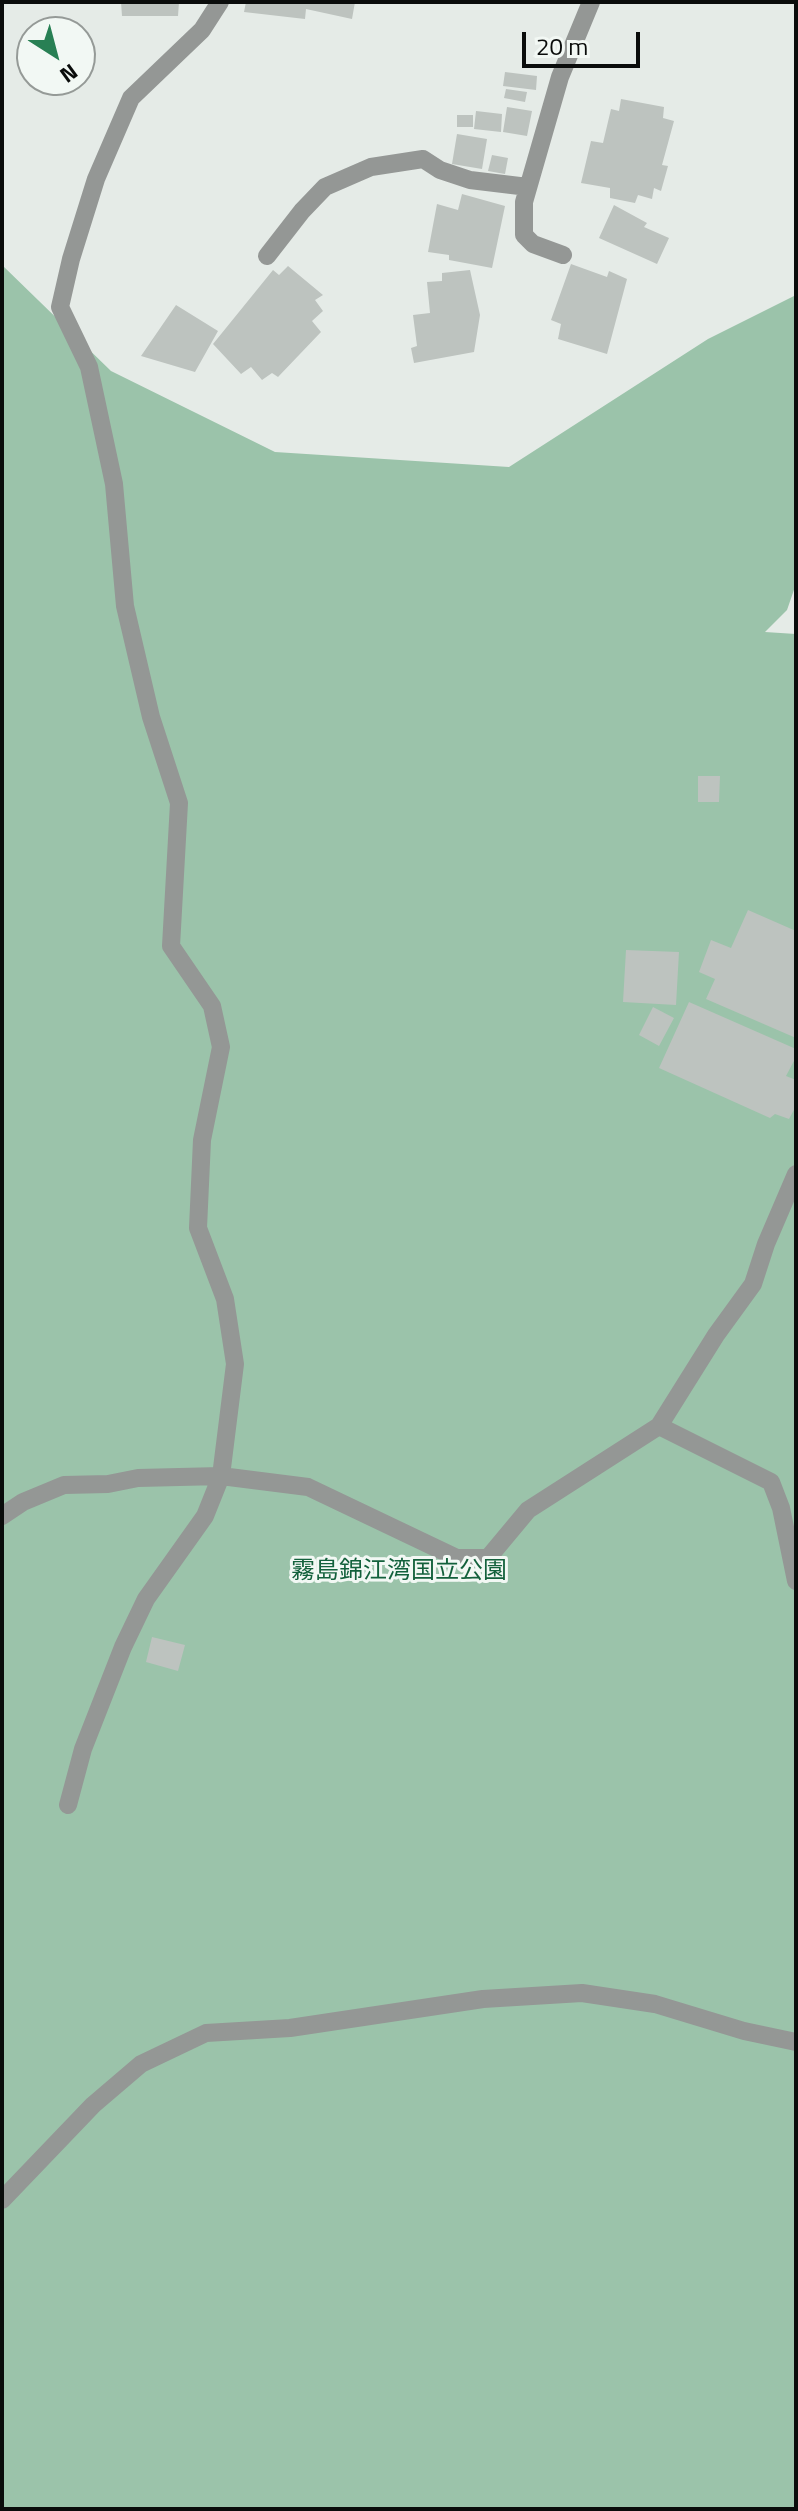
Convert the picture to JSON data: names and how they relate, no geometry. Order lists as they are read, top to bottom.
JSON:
{
  "parks": ["霧島錦江湾国立公園"],
  "scale_bar": "20 m",
  "north": "bottom right"
}
